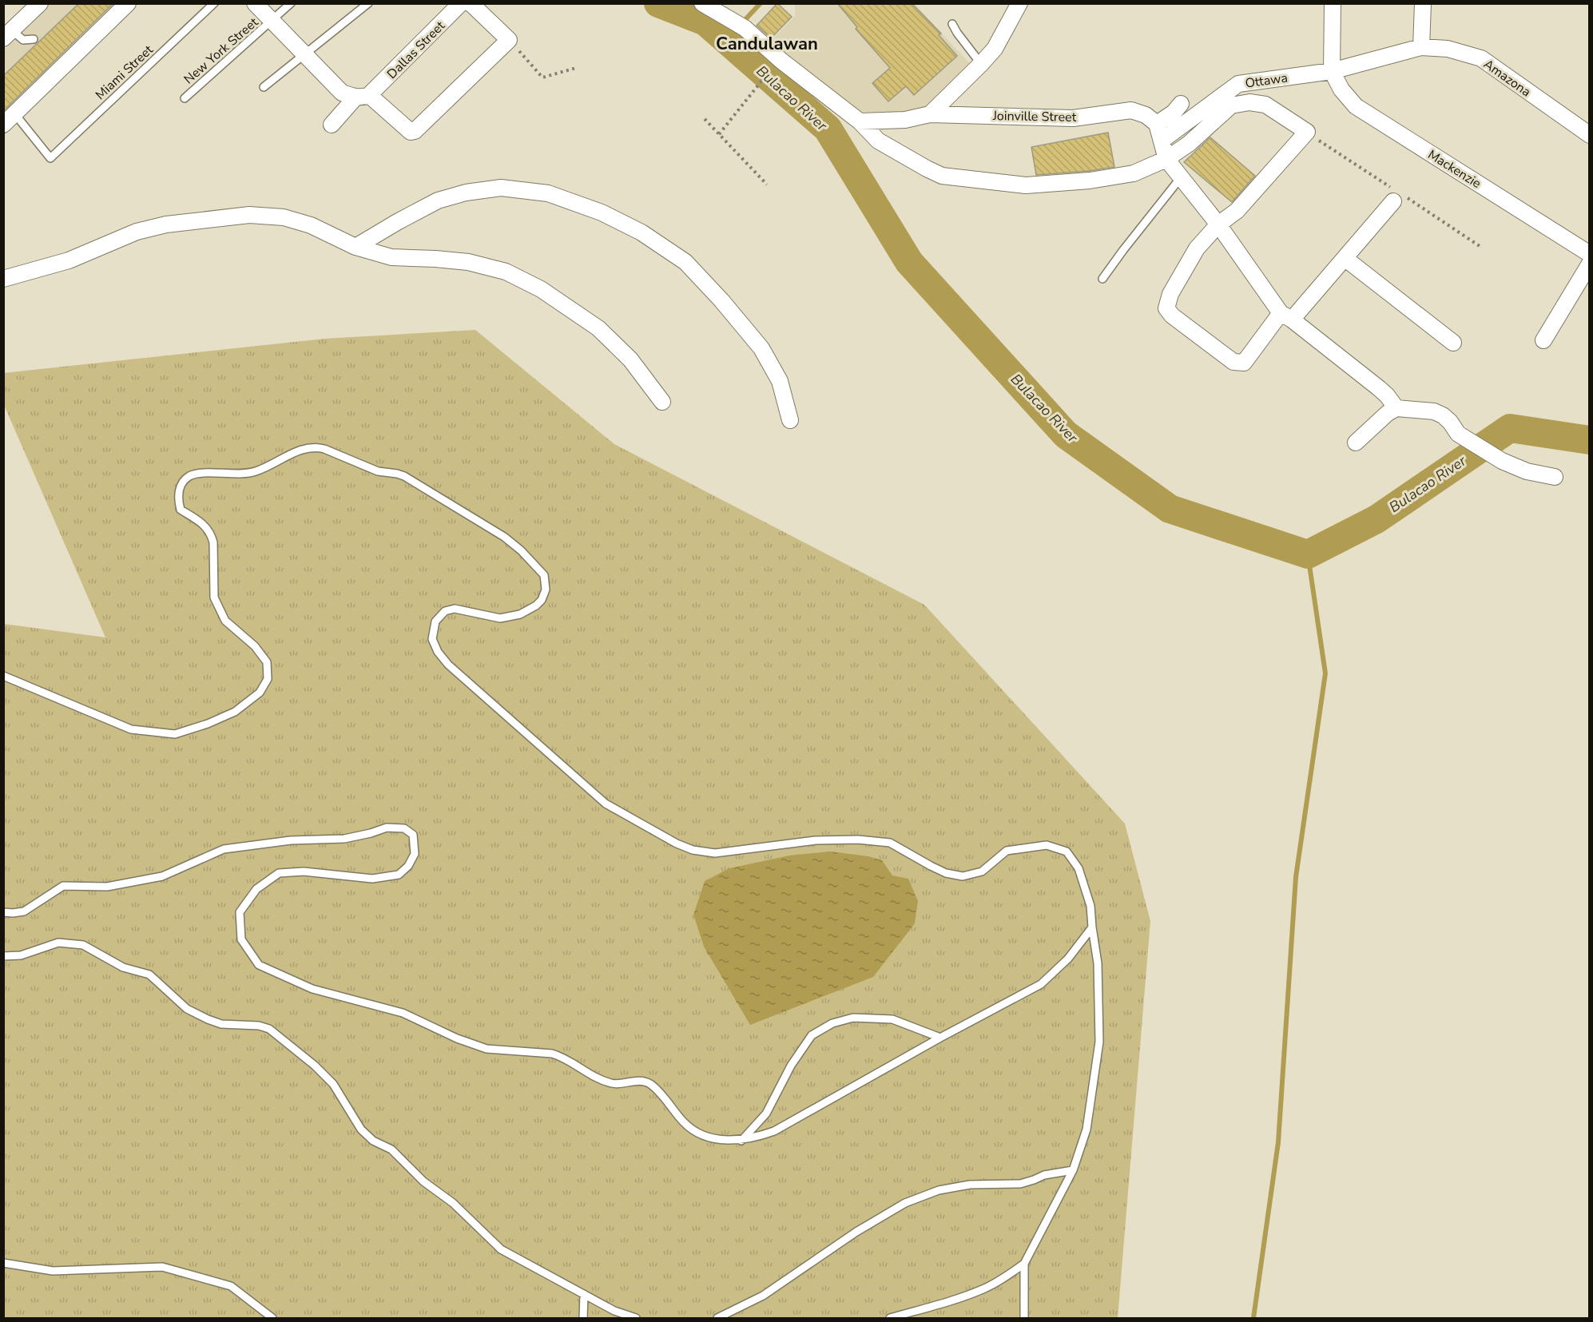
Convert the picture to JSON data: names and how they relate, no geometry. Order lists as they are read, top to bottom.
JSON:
{
  "streets": {
    "street": [
      "Dallas Street",
      "Amazona",
      "Ottawa",
      "Joinville Street",
      "Mackenzie"
    ],
    "lane": ["New York Street", "Miami Street"]
  },
  "crossings": [
    ["Amazona", "Ottawa"],
    ["Amazona", "Mackenzie"],
    ["Ottawa", "Mackenzie"]
  ],
  "districts": ["Candulawan"],
  "water": ["Bulacao River"]
}
